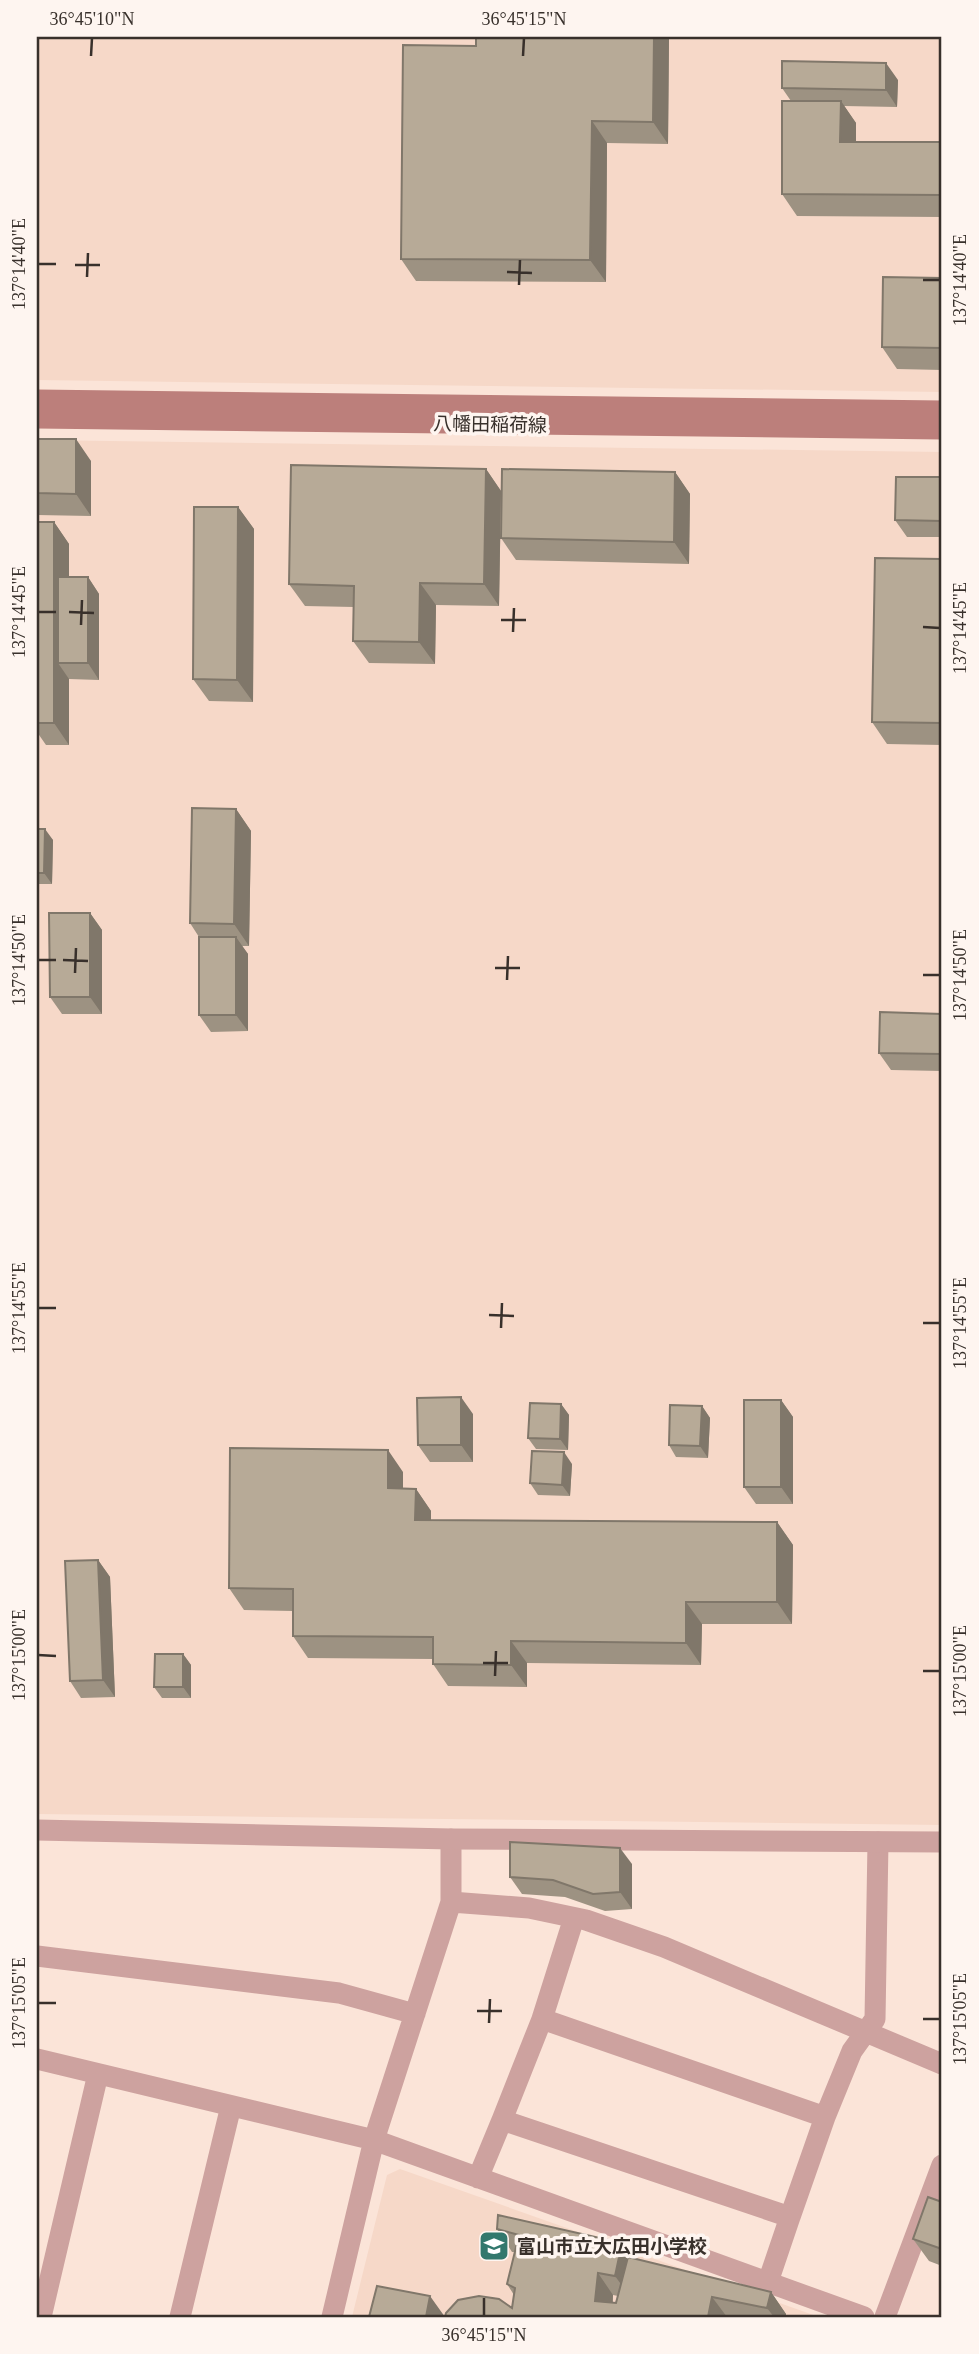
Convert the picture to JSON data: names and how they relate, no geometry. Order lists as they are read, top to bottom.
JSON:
{
  "streets": {
    "main road": ["八幡田稲荷線"]
  },
  "places": {
    "school or university": ["富山市立大広田小学校"]
  },
  "coordinates": [
    "36°45'10\"N",
    "36°45'15\"N",
    "137°14'40\"E",
    "137°14'45\"E",
    "137°14'50\"E",
    "137°14'55\"E",
    "137°15'00\"E",
    "137°15'05\"E"
  ]
}
